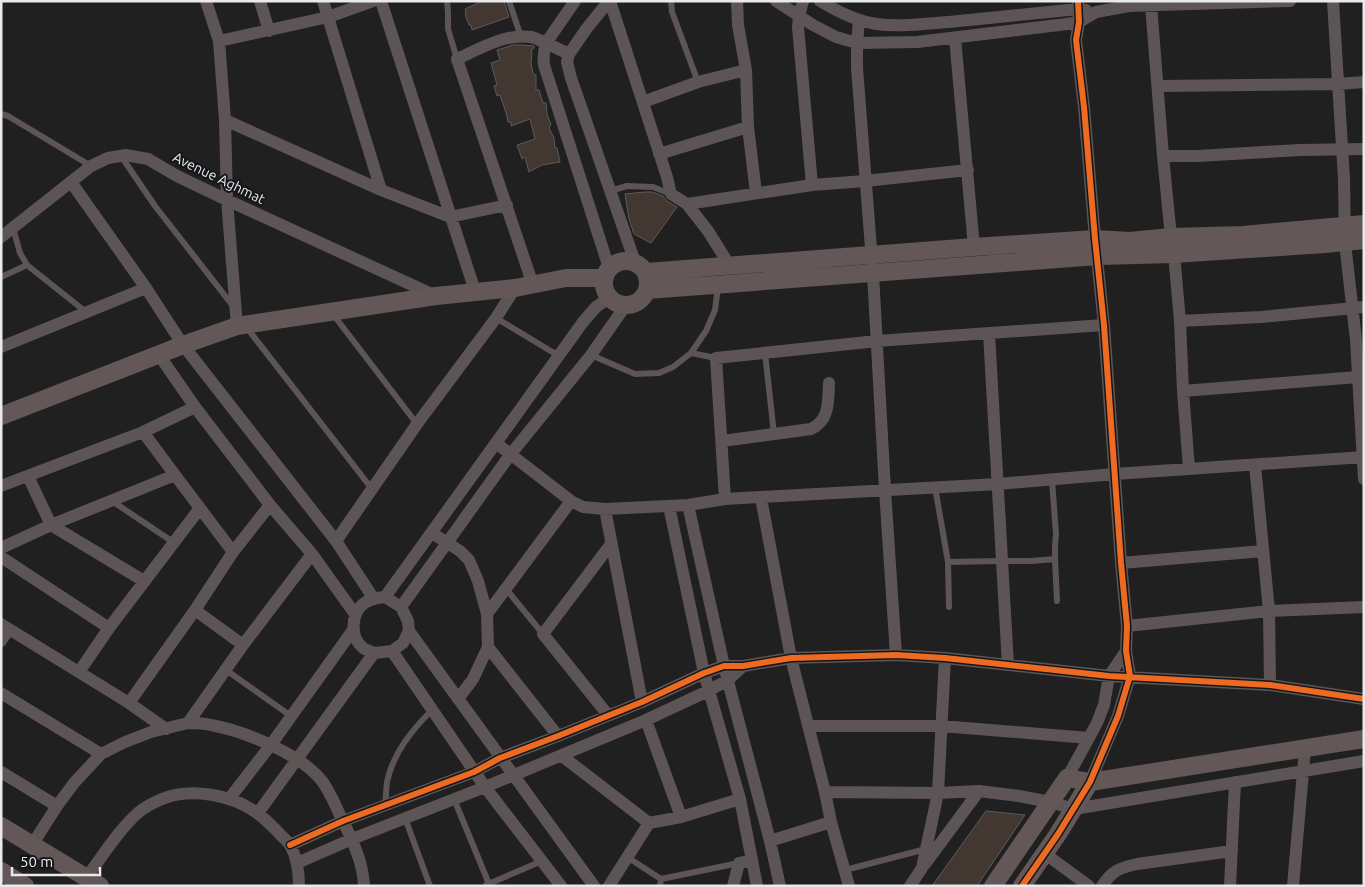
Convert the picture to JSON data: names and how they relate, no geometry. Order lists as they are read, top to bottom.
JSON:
{
  "streets": {
    "street": ["Avenue Aghmat"]
  },
  "scale_bar": "50 m"
}
